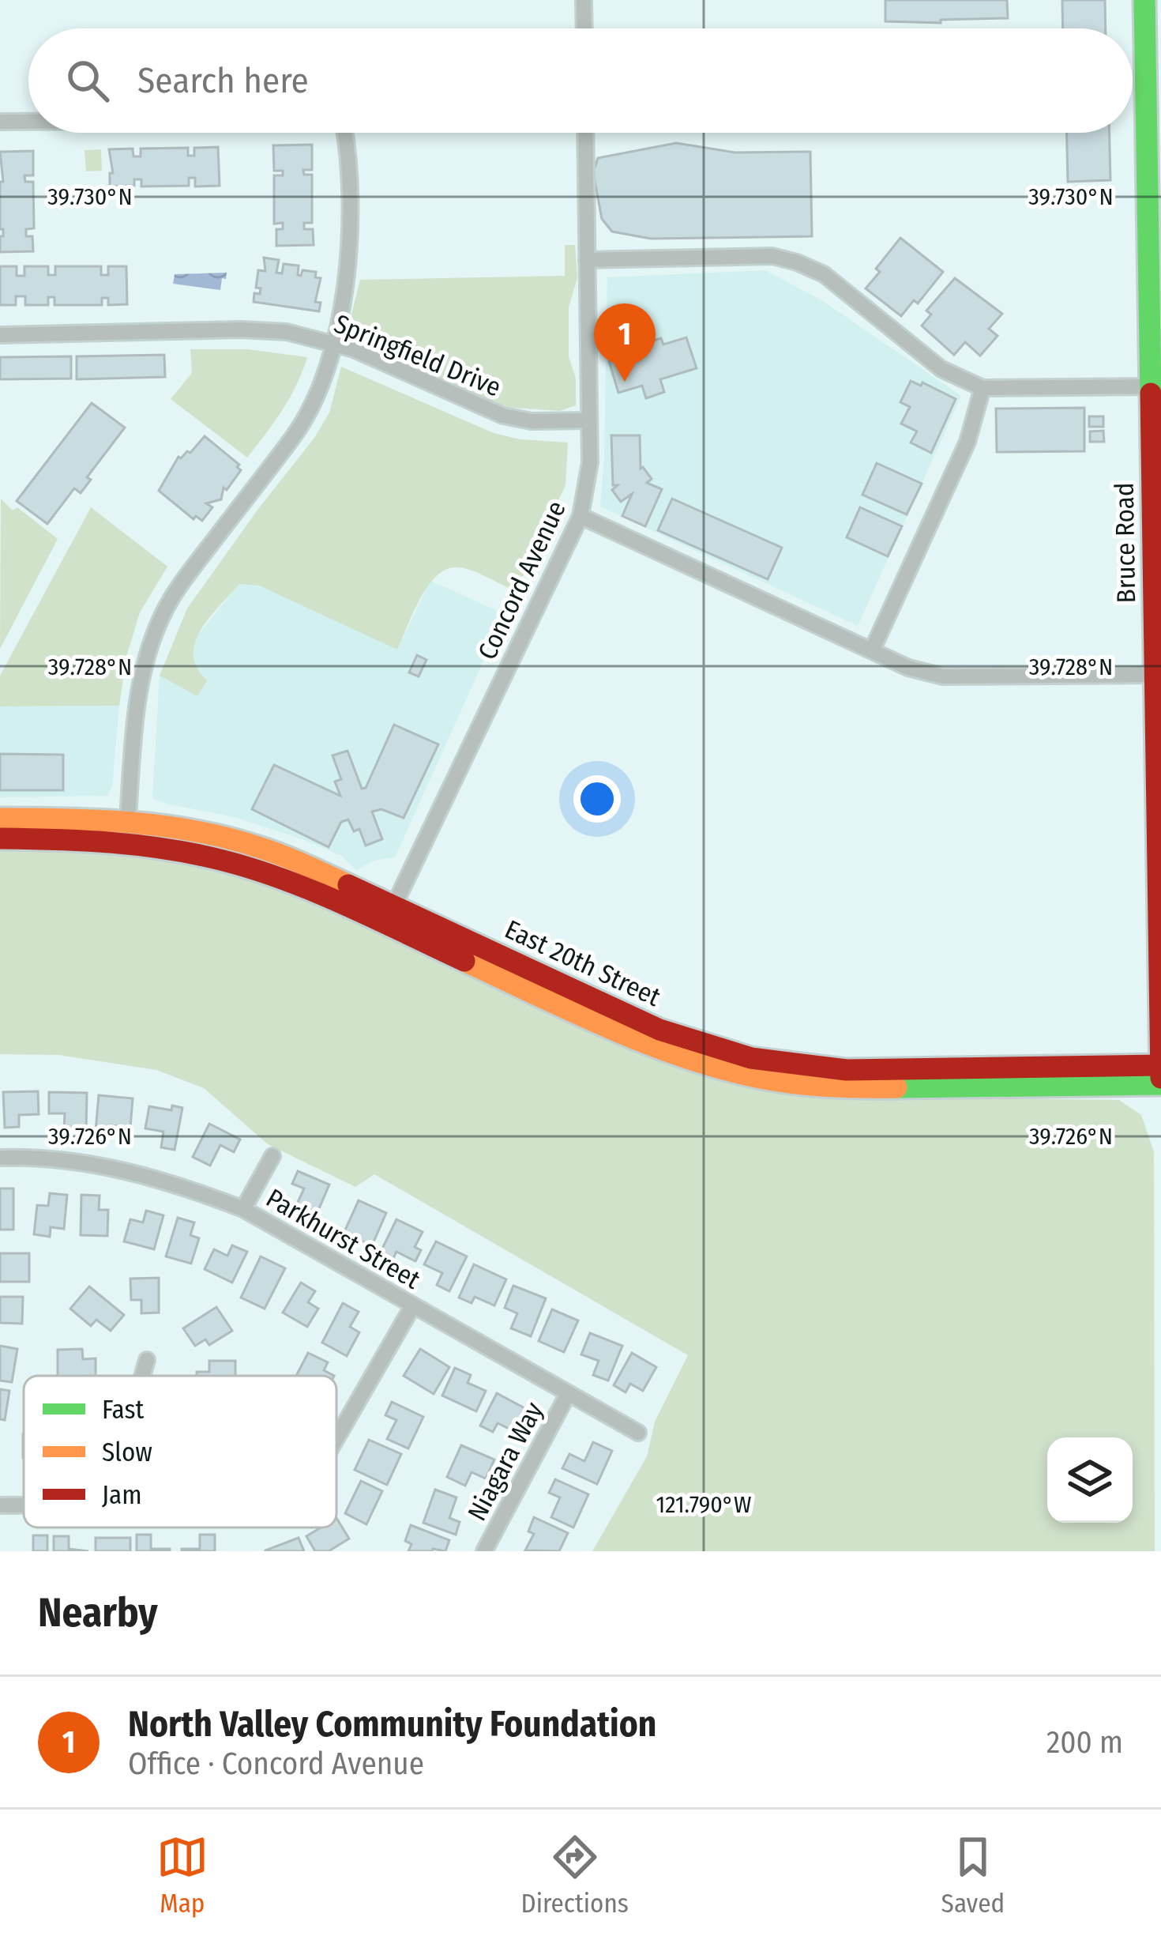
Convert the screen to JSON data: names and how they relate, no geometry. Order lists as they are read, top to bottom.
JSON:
{
  "streets": {
    "street": [
      "Springfield Drive",
      "Bruce Road",
      "Concord Avenue",
      "East 20th Street",
      "Parkhurst Street",
      "Niagara Way"
    ]
  },
  "crossings": [
    ["Springfield Drive", "Concord Avenue"],
    ["Bruce Road", "East 20th Street"],
    ["Concord Avenue", "East 20th Street"],
    ["Parkhurst Street", "Niagara Way"]
  ],
  "legend": ["Fast", "Slow", "Jam"],
  "page": {
    "search": "Search here",
    "pins": "1",
    "heading": "Nearby",
    "list": [
      {
        "mark": "1",
        "name": "North Valley Community Foundation",
        "note": "Office · Concord Avenue",
        "value": "200 m"
      }
    ],
    "nav": ["Map", "Directions", "Saved"]
  },
  "coordinates": [
    "39.730°N",
    "39.728°N",
    "39.726°N",
    "121.790°W"
  ]
}
